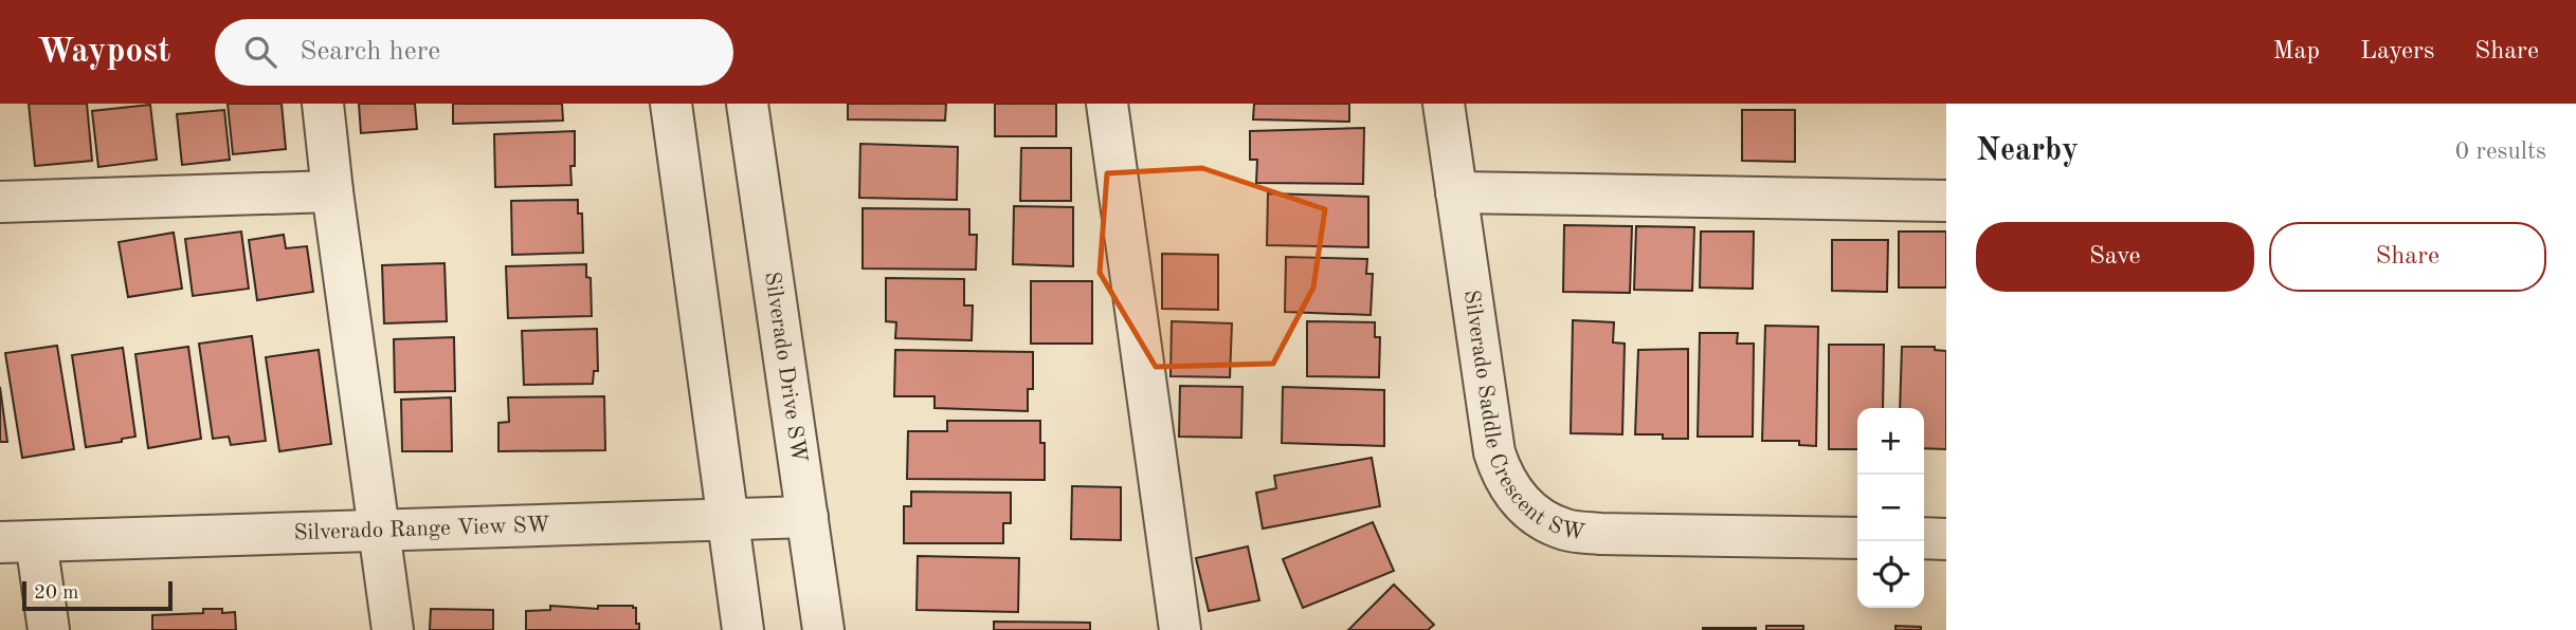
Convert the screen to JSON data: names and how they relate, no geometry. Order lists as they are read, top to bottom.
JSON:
{
  "streets": {
    "street": ["Silverado Drive SW", "Silverado Saddle Crescent SW", "Silverado Range View SW"]
  },
  "crossings": [
    ["Silverado Drive SW", "Silverado Range View SW"]
  ],
  "scale_bar": "20 m",
  "page": {
    "header": "Waypost",
    "search": "Search here",
    "nav": ["Map", "Layers", "Share"],
    "heading": ["Nearby", "0 results"],
    "buttons": ["Save", "Share"],
    "map_buttons": ["+", "−"],
    "scale": "20 m"
  }
}
